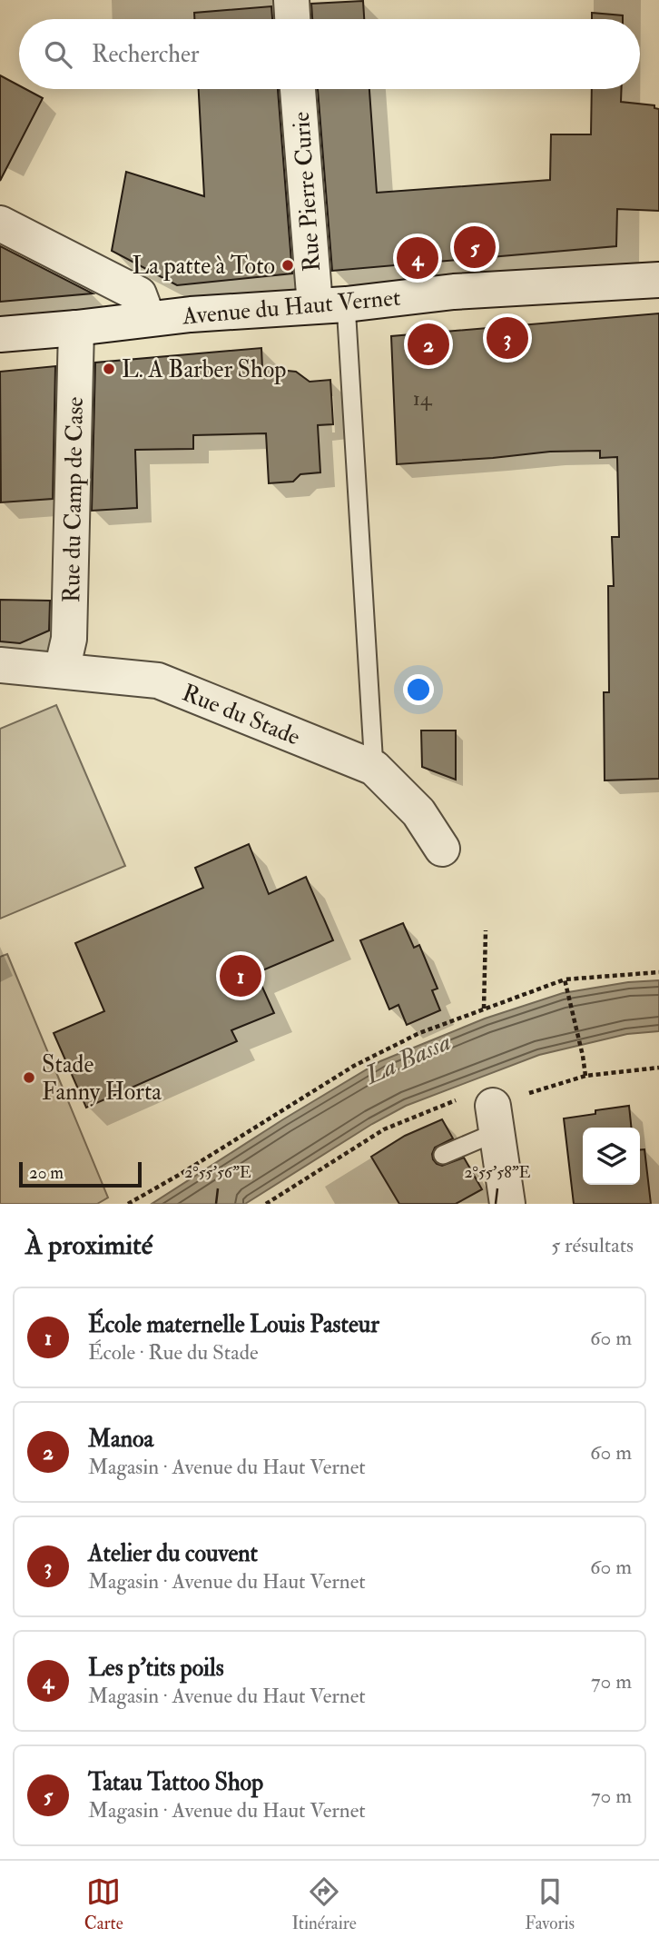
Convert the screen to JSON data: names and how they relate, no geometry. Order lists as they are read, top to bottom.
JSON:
{
  "streets": {
    "street": [
      "Rue Pierre Curie",
      "Avenue du Haut Vernet",
      "Rue du Camp de Case",
      "Rue du Stade"
    ]
  },
  "crossings": [
    ["Rue Pierre Curie", "Avenue du Haut Vernet"],
    ["Avenue du Haut Vernet", "Rue du Camp de Case"],
    ["Rue du Camp de Case", "Rue du Stade"]
  ],
  "water": ["La Bassa"],
  "places": ["La patte à Toto", "L. A Barber Shop", "Stade Fanny Horta"],
  "house_numbers": ["14"],
  "scale_bar": "20 m",
  "page": {
    "search": "Rechercher",
    "pins": [
      "5",
      "4",
      "3",
      "2",
      "1"
    ],
    "scale": "20 m",
    "heading": ["À proximité", "5 résultats"],
    "list": [
      {
        "mark": "1",
        "name": "École maternelle Louis Pasteur",
        "note": "École · Rue du Stade",
        "value": "60 m"
      },
      {
        "mark": "2",
        "name": "Manoa",
        "note": "Magasin · Avenue du Haut Vernet",
        "value": "60 m"
      },
      {
        "mark": "3",
        "name": "Atelier du couvent",
        "note": "Magasin · Avenue du Haut Vernet",
        "value": "60 m"
      },
      {
        "mark": "4",
        "name": "Les p'tits poils",
        "note": "Magasin · Avenue du Haut Vernet",
        "value": "70 m"
      },
      {
        "mark": "5",
        "name": "Tatau Tattoo Shop",
        "note": "Magasin · Avenue du Haut Vernet",
        "value": "70 m"
      }
    ],
    "nav": ["Carte", "Itinéraire", "Favoris"]
  },
  "coordinates": ["2°55'56\"E", "2°55'58\"E"]
}
